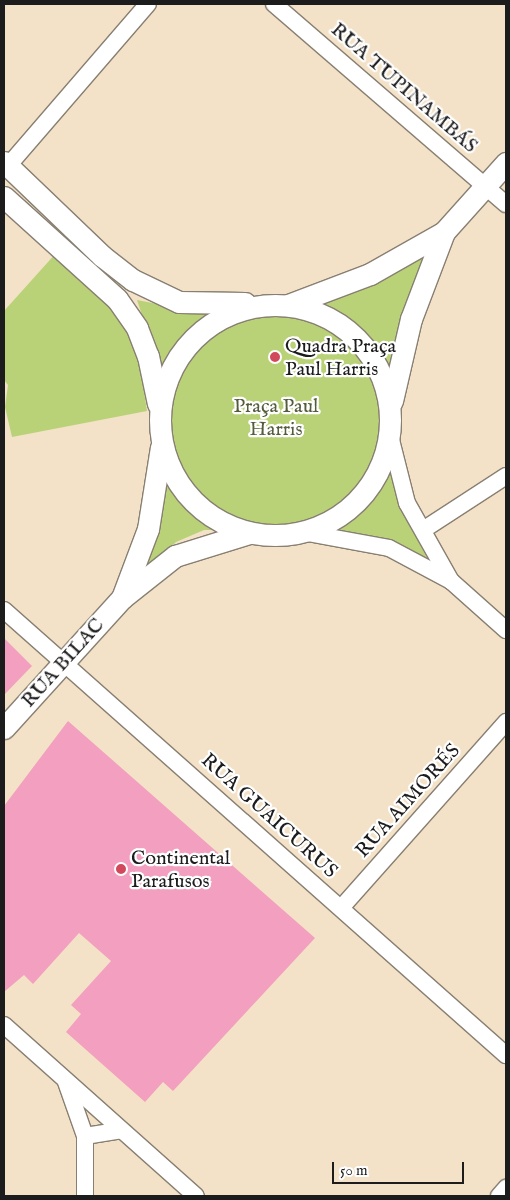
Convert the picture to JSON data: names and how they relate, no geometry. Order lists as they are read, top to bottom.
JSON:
{
  "streets": {
    "street": [
      "RUA TUPINAMBÁS",
      "RUA BILAC",
      "RUA AIMORÉS",
      "RUA GUAICURUS"
    ]
  },
  "crossings": [
    ["RUA BILAC", "RUA GUAICURUS"],
    ["RUA AIMORÉS", "RUA GUAICURUS"]
  ],
  "parks": ["Praça Paul Harris"],
  "places": ["Quadra Praça Paul Harris", "Continental Parafusos"],
  "scale_bar": "50 m"
}
